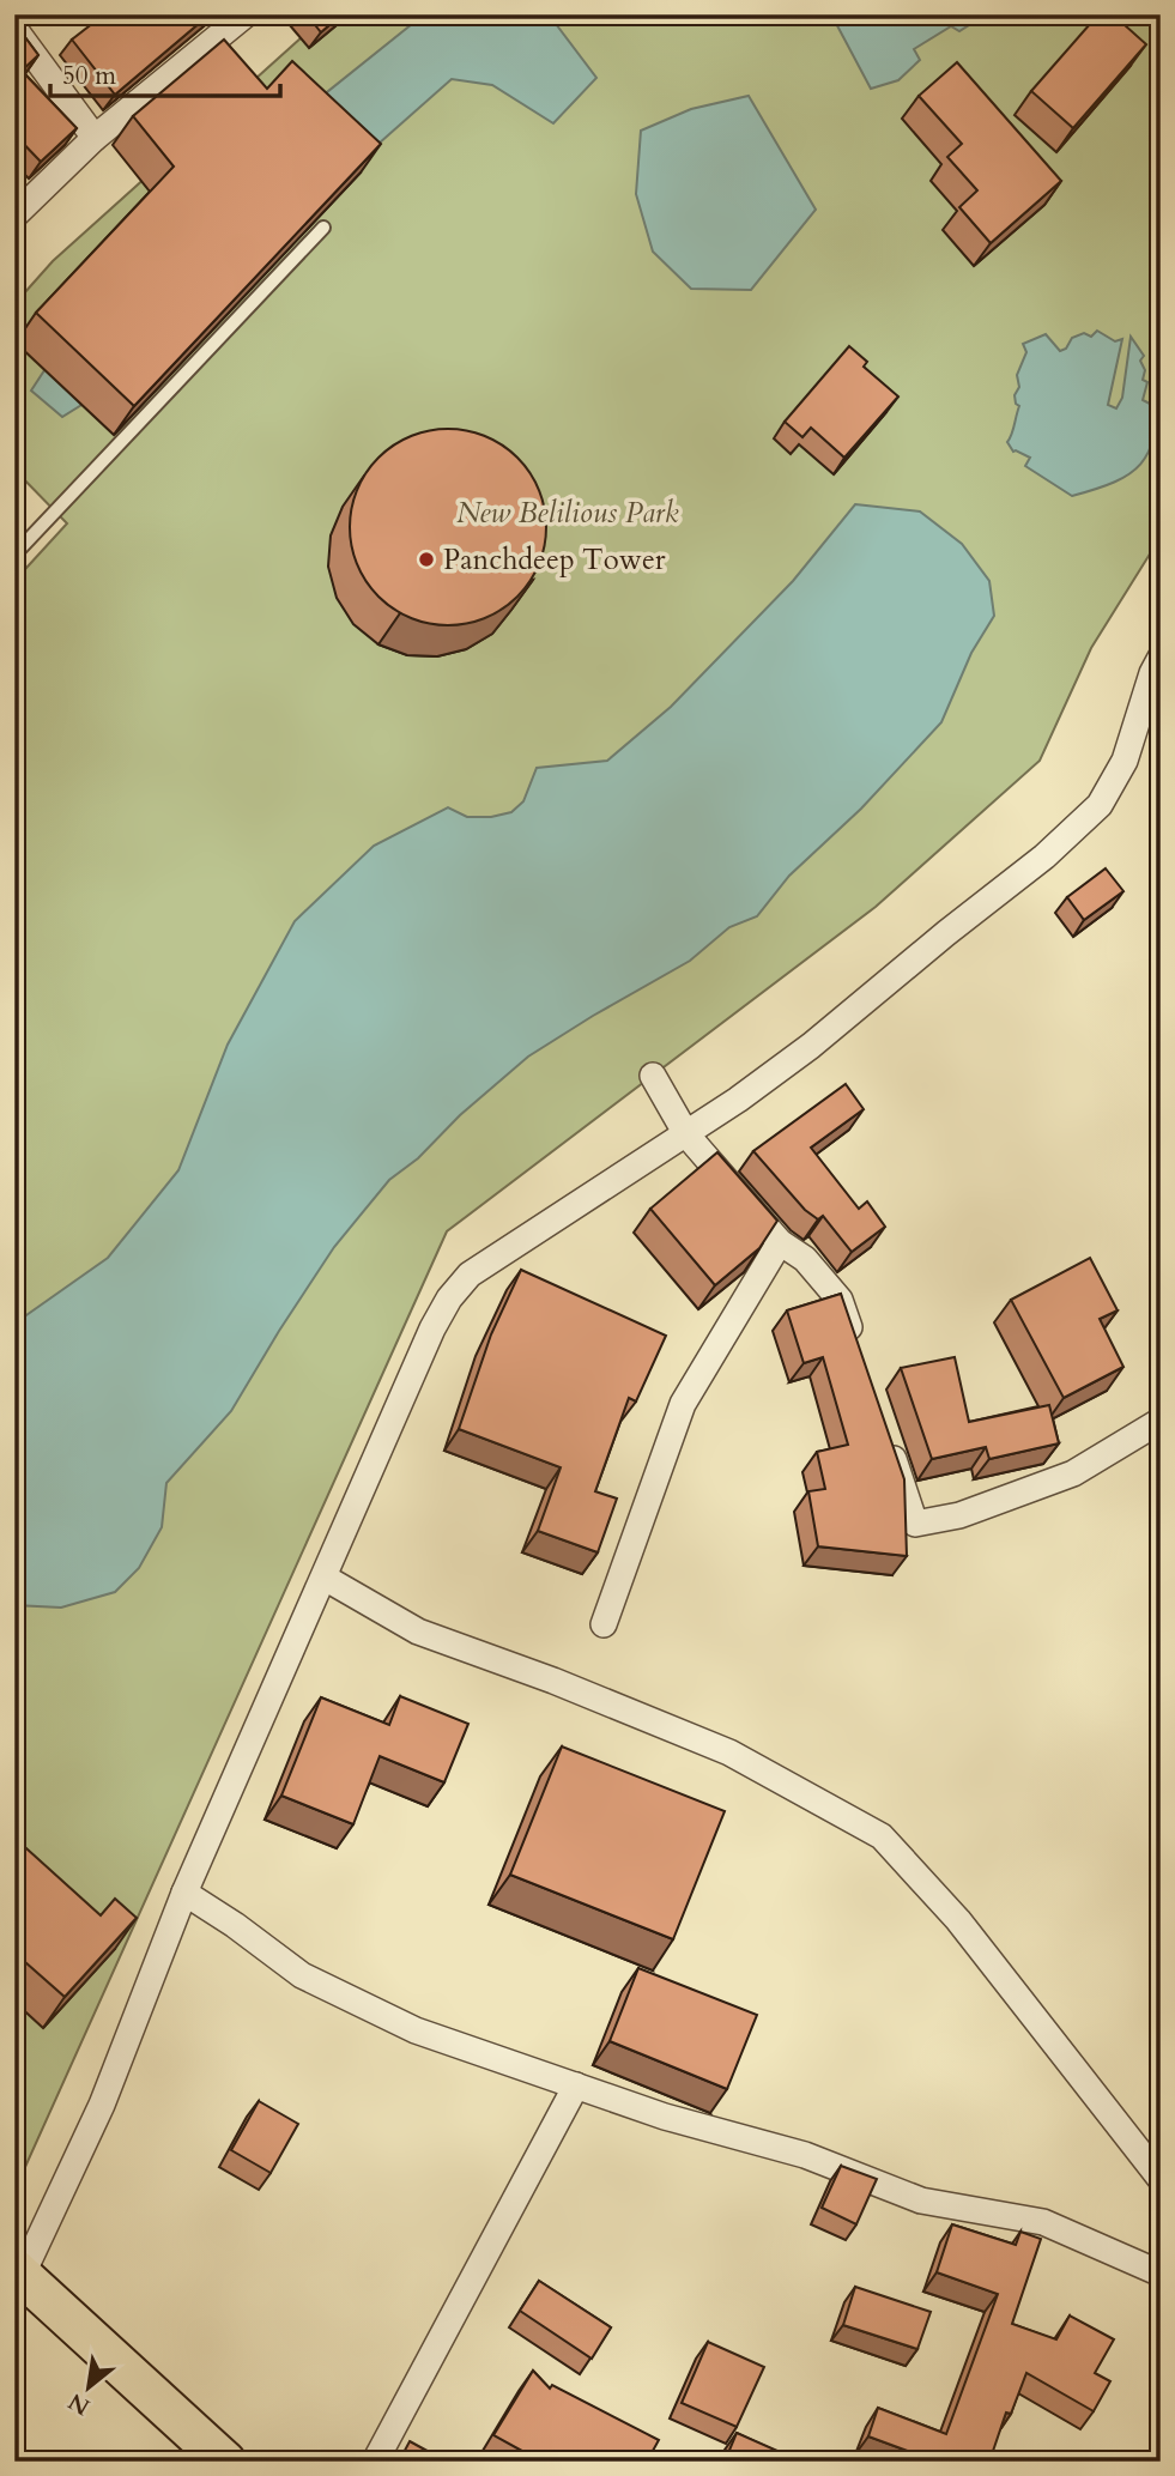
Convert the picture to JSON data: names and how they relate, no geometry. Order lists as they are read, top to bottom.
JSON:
{
  "parks": ["New Belilious Park"],
  "places": ["Panchdeep Tower"],
  "scale_bar": "50 m",
  "north": "bottom left"
}
